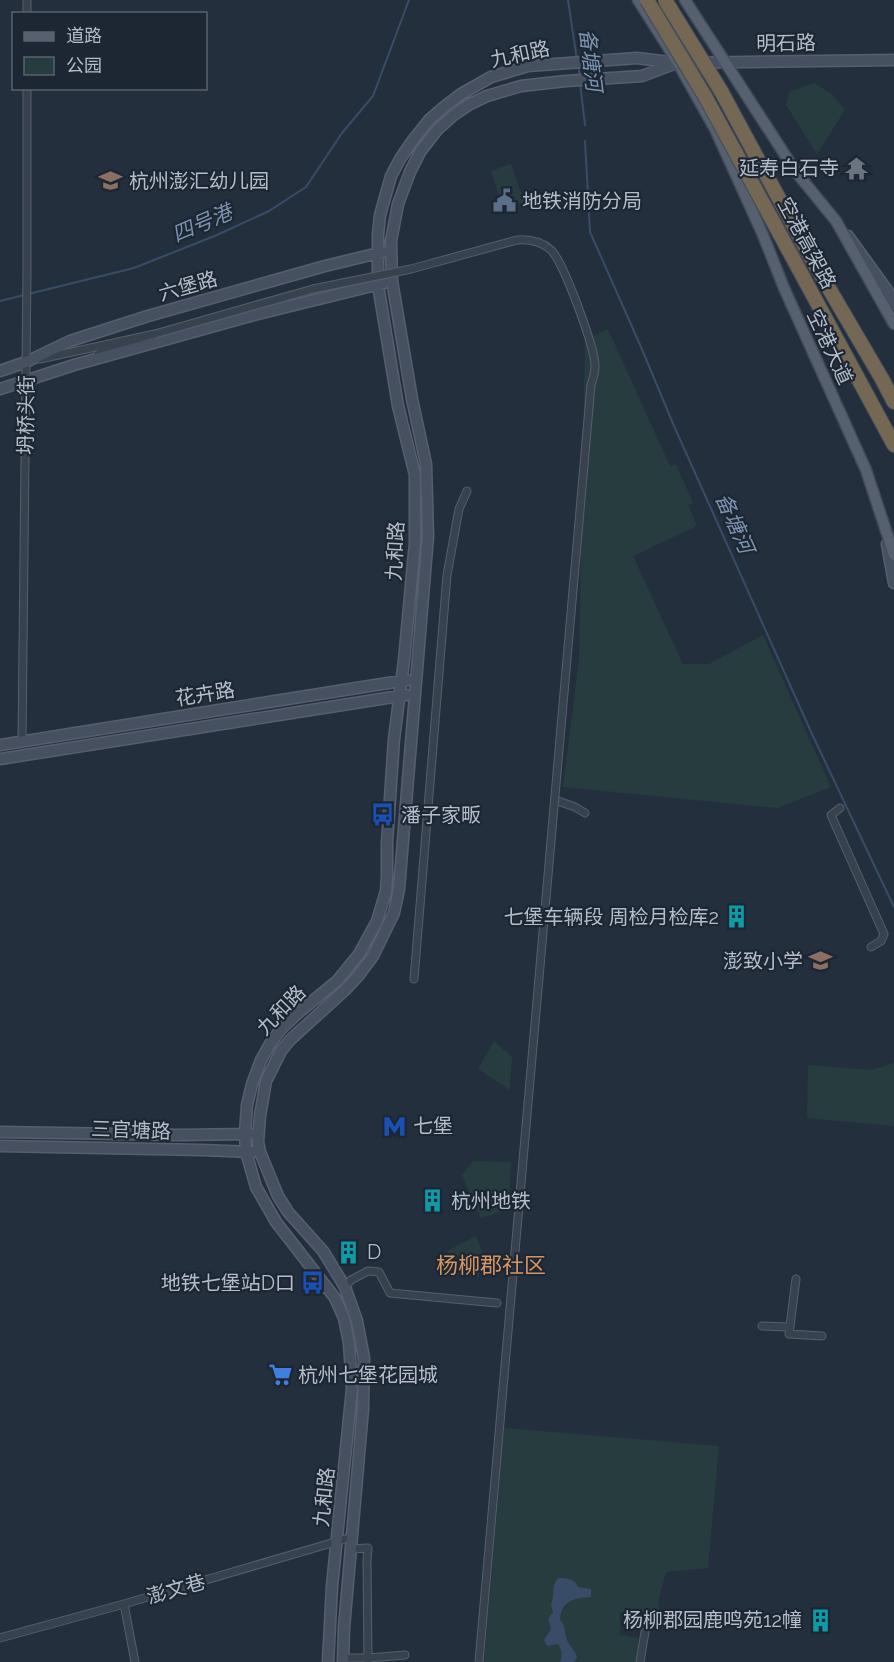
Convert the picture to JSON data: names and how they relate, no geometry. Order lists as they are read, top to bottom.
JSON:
{
  "streets": {
    "highway": ["空港高架路"],
    "main road": ["空港大道"],
    "street": [
      "明石路",
      "九和路",
      "六堡路",
      "坍桥头街",
      "花卉路",
      "三官塘路",
      "澎文巷"
    ]
  },
  "crossings": [
    ["明石路", "九和路"],
    ["明石路", "空港大道"],
    ["九和路", "六堡路"],
    ["九和路", "空港大道"],
    ["九和路", "花卉路"],
    ["九和路", "三官塘路"],
    ["九和路", "澎文巷"],
    ["六堡路", "坍桥头街"],
    ["坍桥头街", "花卉路"]
  ],
  "districts": ["杨柳郡社区"],
  "water": ["备塘河", "四号港"],
  "places": {
    "temple": ["延寿白石寺"],
    "school or university": ["杭州澎汇幼儿园", "澎致小学"],
    "public building": ["地铁消防分局"],
    "bus stop": ["潘子家畈", "地铁七堡站D口"],
    "building": [
      "七堡车辆段 周检月检库2",
      "杭州地铁",
      "D",
      "杨柳郡园鹿鸣苑12幢"
    ],
    "metro station": ["七堡"],
    "supermarket": ["杭州七堡花园城"]
  },
  "legend": ["道路", "公园"]
}
